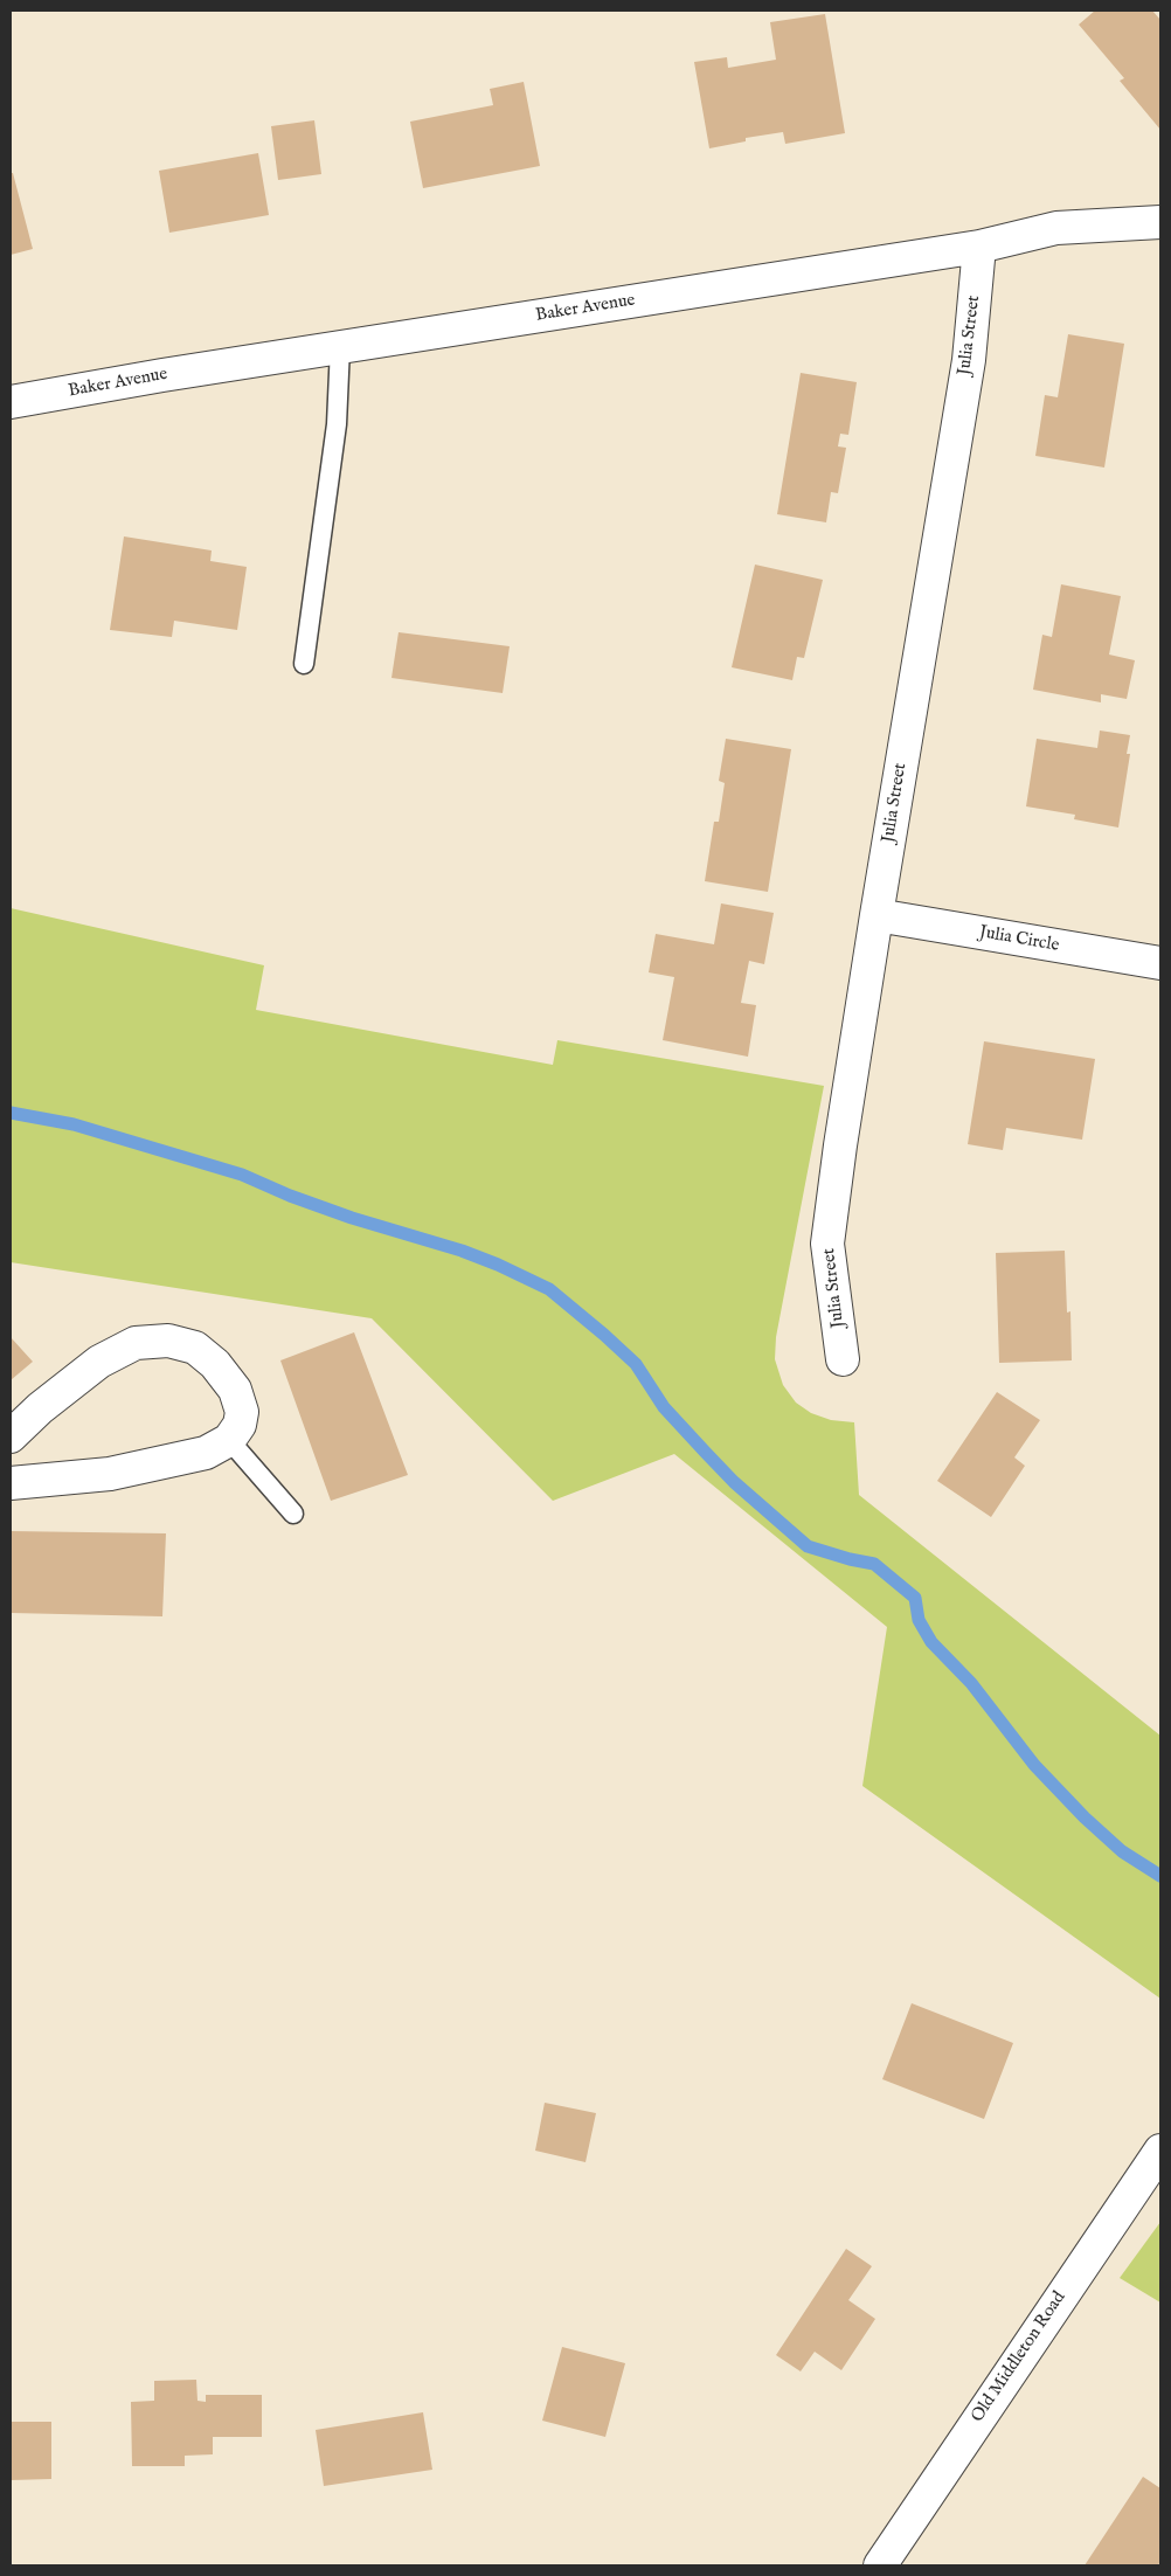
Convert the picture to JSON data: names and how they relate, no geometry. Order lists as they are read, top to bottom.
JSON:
{
  "streets": {
    "street": [
      "Baker Avenue",
      "Julia Street",
      "Julia Circle",
      "Old Middleton Road"
    ]
  },
  "crossings": [
    ["Baker Avenue", "Julia Street"],
    ["Julia Street", "Julia Circle"]
  ]
}
